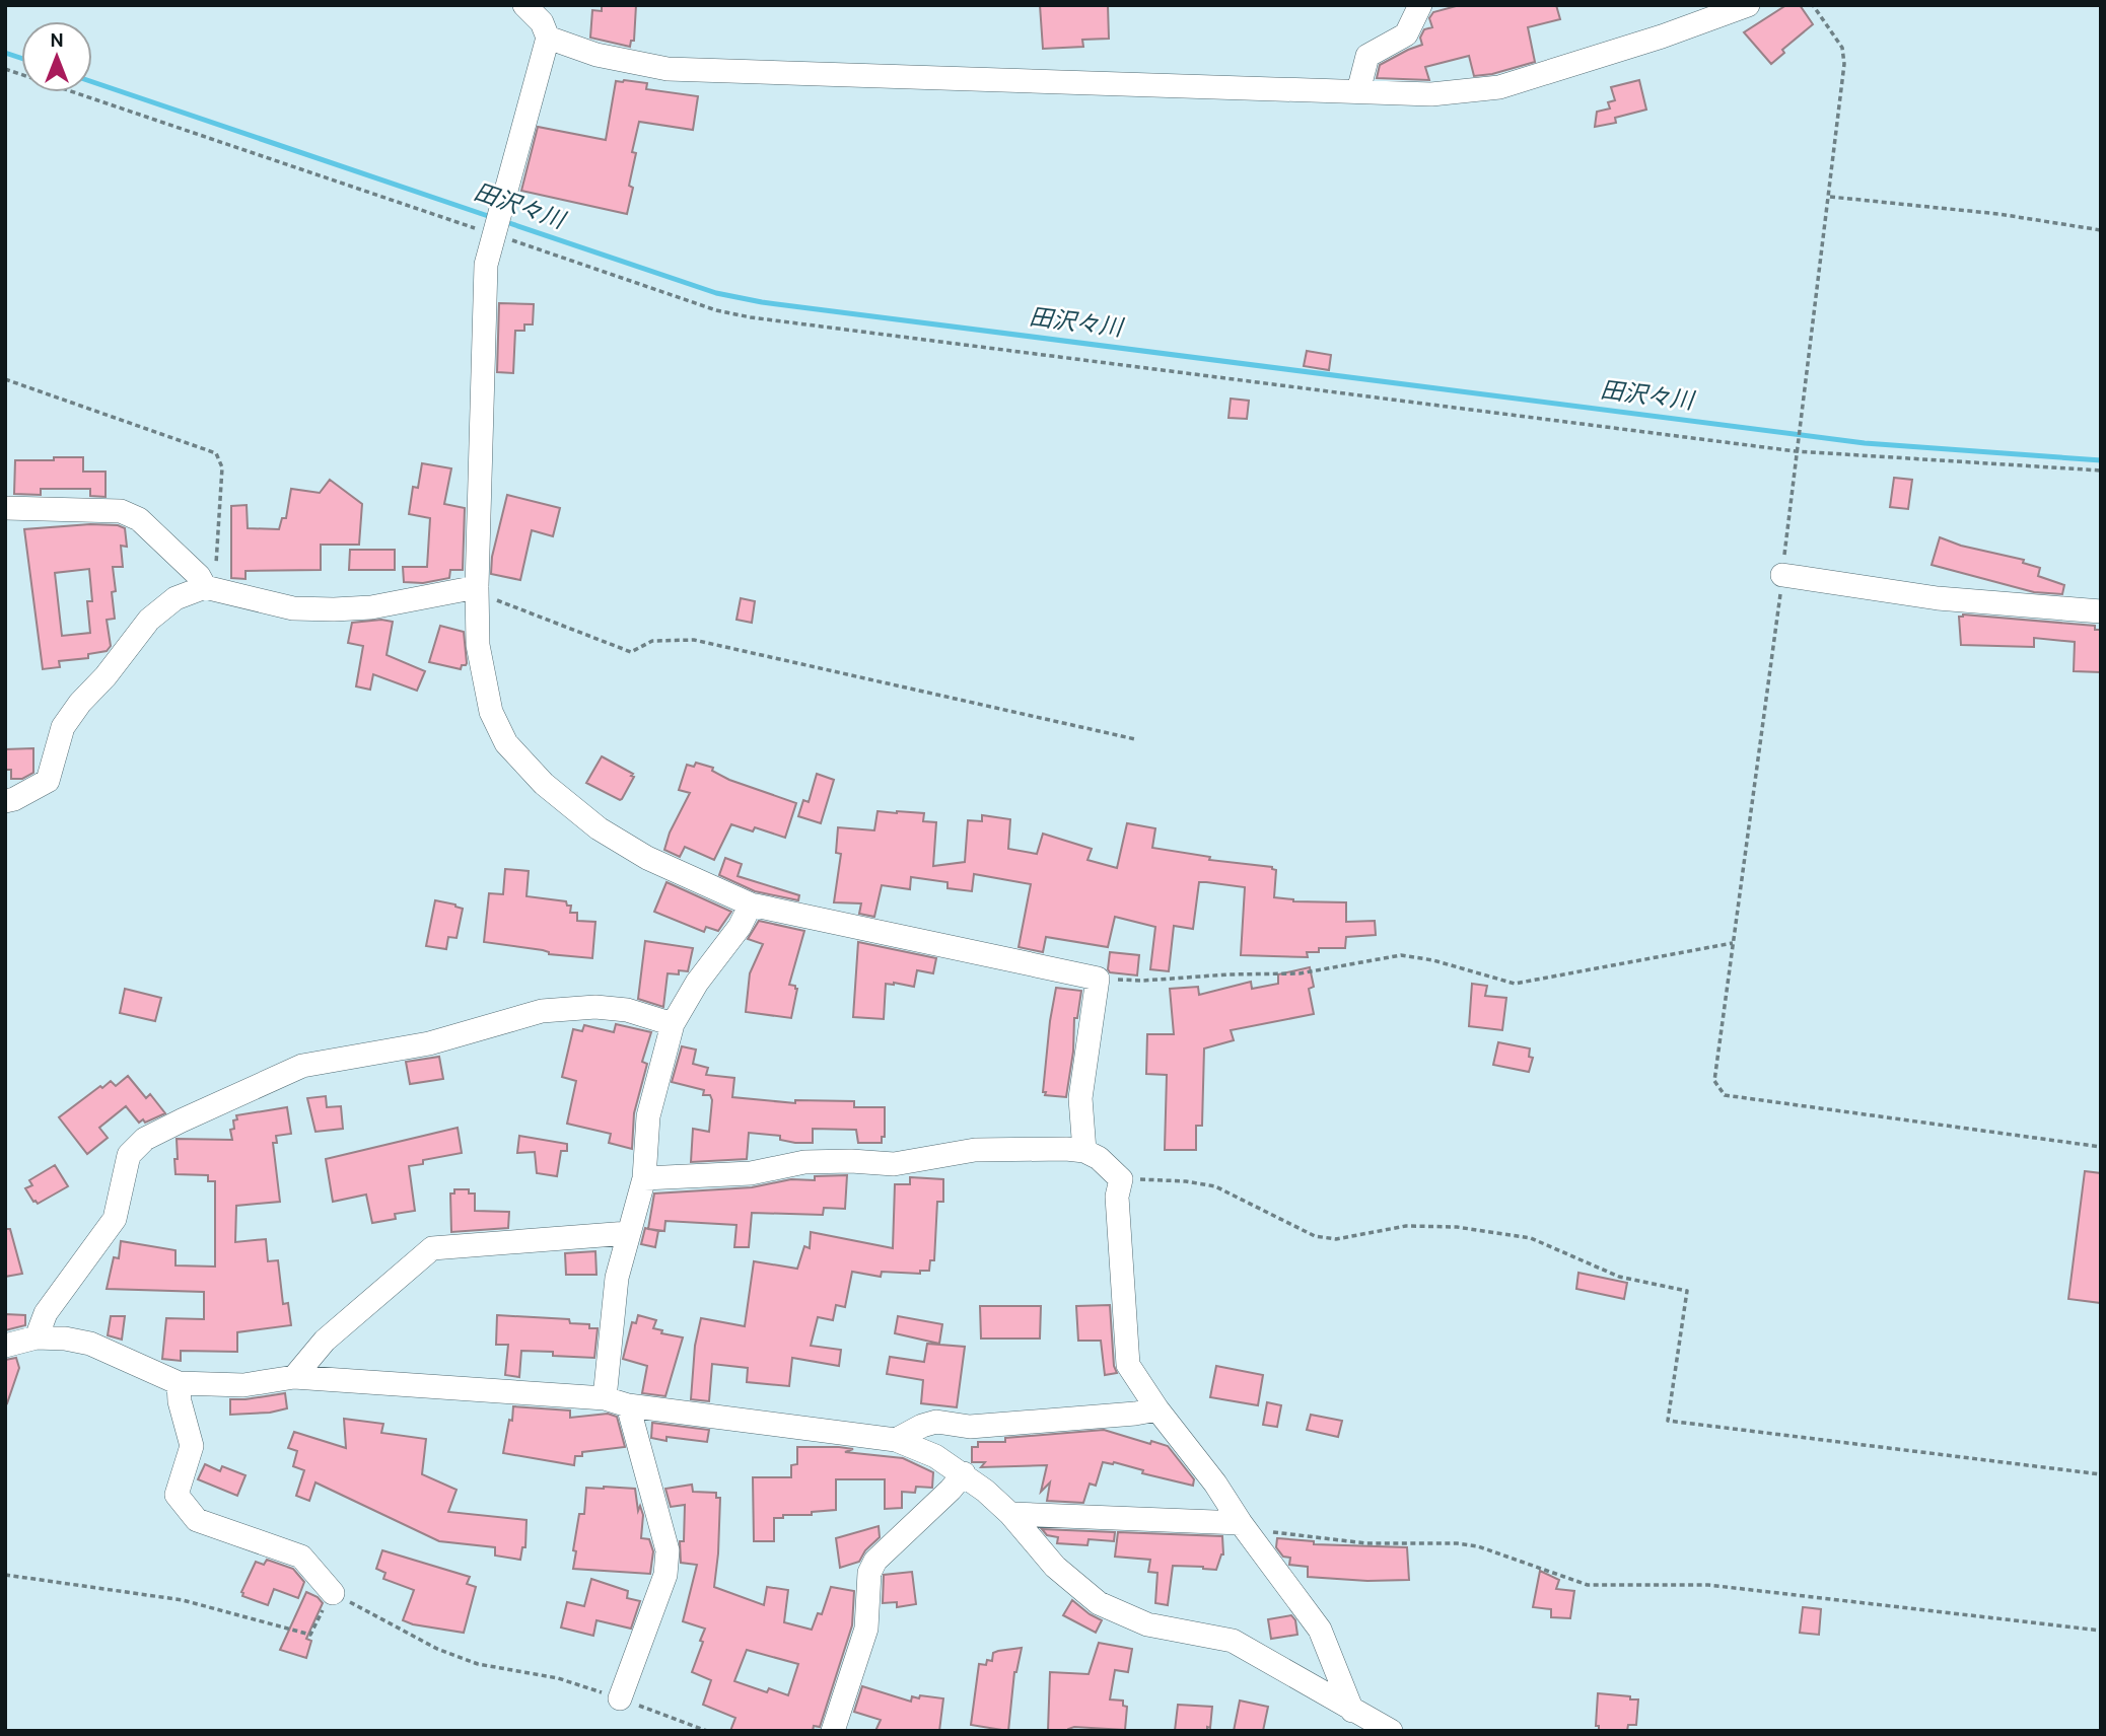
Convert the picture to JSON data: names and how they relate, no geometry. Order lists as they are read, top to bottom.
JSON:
{
  "water": ["田沢々川"],
  "north": "top"
}
